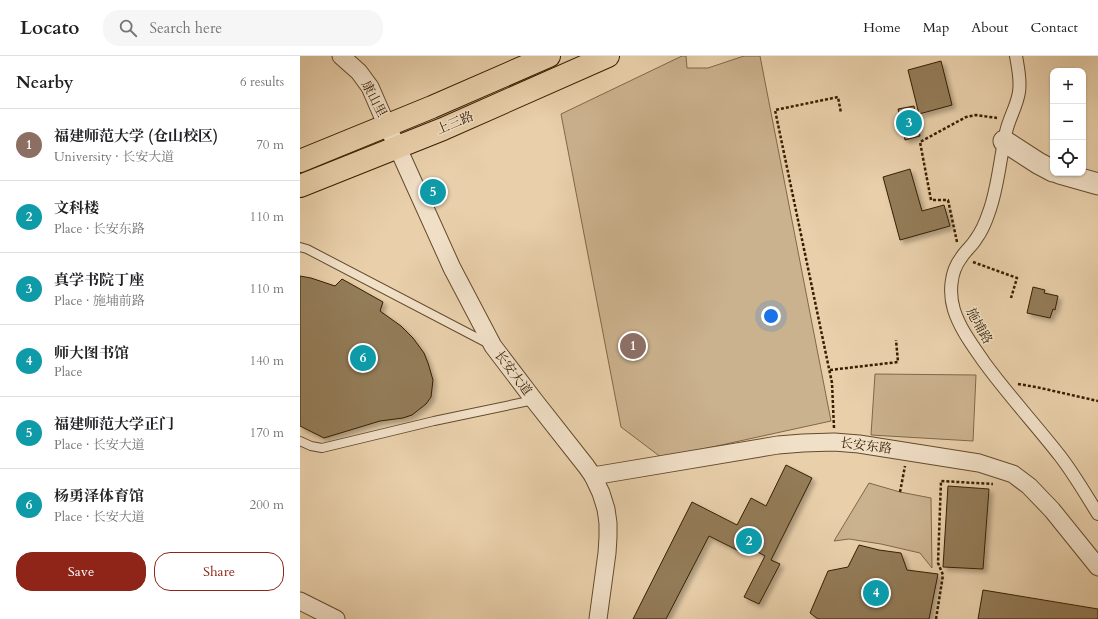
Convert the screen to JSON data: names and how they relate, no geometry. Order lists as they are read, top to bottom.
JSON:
{
  "streets": {
    "main road": ["上三路"],
    "street": [
      "康山里",
      "施埔路",
      "长安大道",
      "长安东路"
    ]
  },
  "crossings": [
    ["康山里", "上三路"],
    ["康山里", "长安大道"],
    ["上三路", "长安大道"],
    ["长安大道", "长安东路"]
  ],
  "page": {
    "header": "Locato",
    "search": "Search here",
    "nav": [
      "Home",
      "Map",
      "About",
      "Contact"
    ],
    "heading": ["Nearby", "6 results"],
    "map_buttons": ["+", "−"],
    "list": [
      {
        "mark": "1",
        "name": "福建师范大学 (仓山校区)",
        "note": "University · 长安大道",
        "value": "70 m"
      },
      {
        "mark": "2",
        "name": "文科楼",
        "note": "Place · 长安东路",
        "value": "110 m"
      },
      {
        "mark": "3",
        "name": "真学书院丁座",
        "note": "Place · 施埔前路",
        "value": "110 m"
      },
      {
        "mark": "4",
        "name": "师大图书馆",
        "note": "Place",
        "value": "140 m"
      },
      {
        "mark": "5",
        "name": "福建师范大学正门",
        "note": "Place · 长安大道",
        "value": "170 m"
      },
      {
        "mark": "6",
        "name": "杨勇泽体育馆",
        "note": "Place · 长安大道",
        "value": "200 m"
      }
    ],
    "pins": [
      "3",
      "5",
      "1",
      "6",
      "2",
      "4"
    ],
    "buttons": ["Save", "Share"]
  }
}
